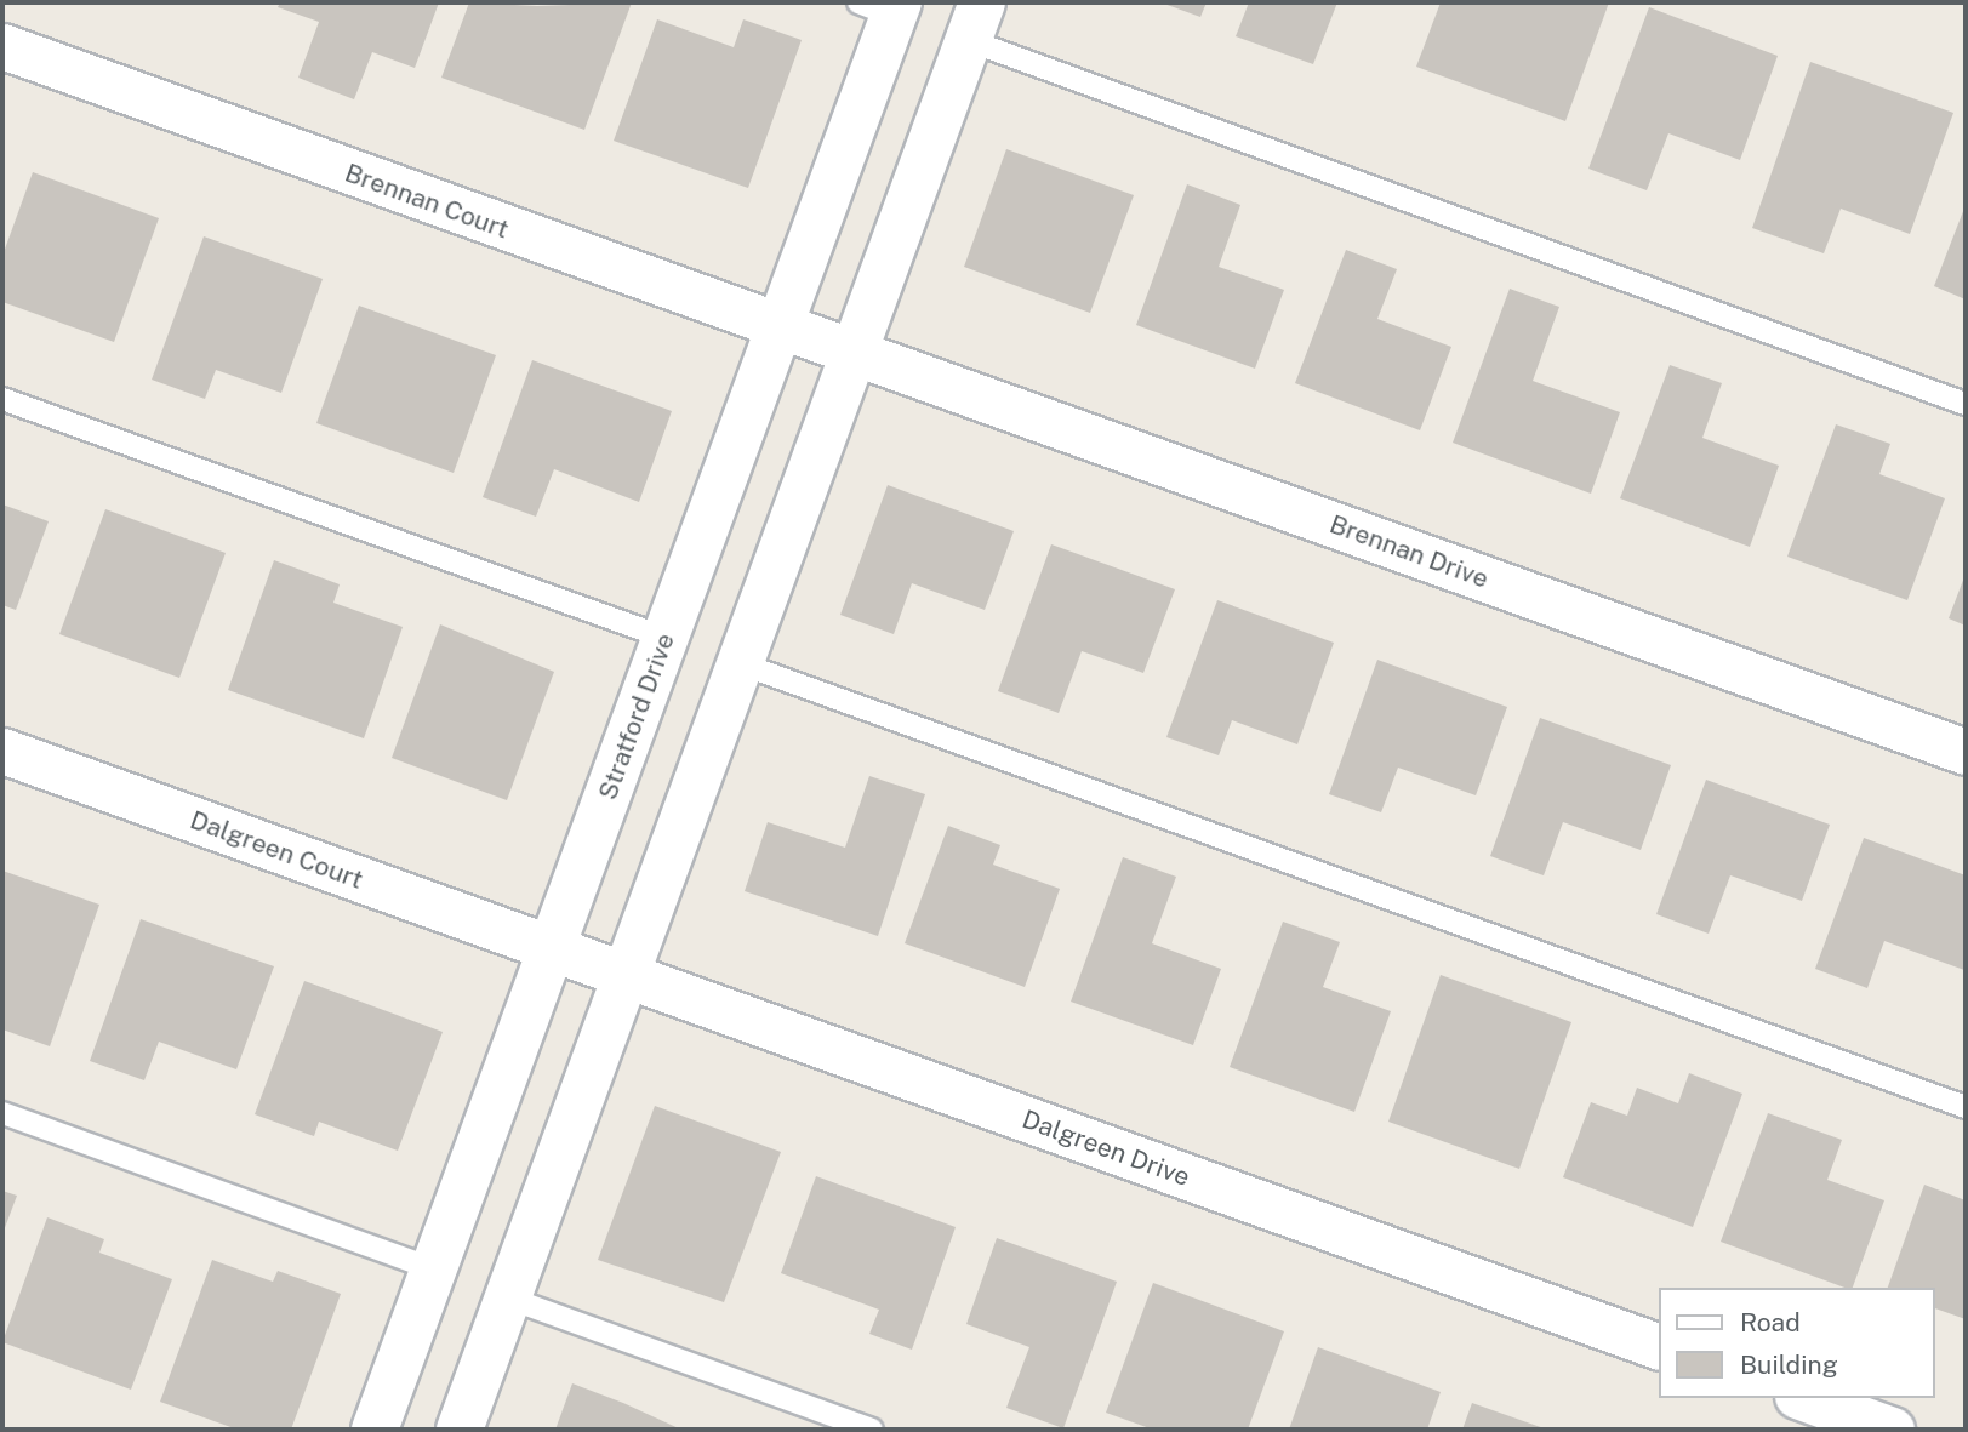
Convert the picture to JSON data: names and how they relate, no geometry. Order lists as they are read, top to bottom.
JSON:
{
  "streets": {
    "street": [
      "Brennan Court",
      "Brennan Drive",
      "Stratford Drive",
      "Dalgreen Court",
      "Dalgreen Drive"
    ]
  },
  "crossings": [
    ["Brennan Court", "Brennan Drive"],
    ["Brennan Court", "Stratford Drive"],
    ["Stratford Drive", "Dalgreen Court"],
    ["Stratford Drive", "Dalgreen Drive"],
    ["Dalgreen Court", "Dalgreen Drive"]
  ],
  "legend": ["Road", "Building"]
}
